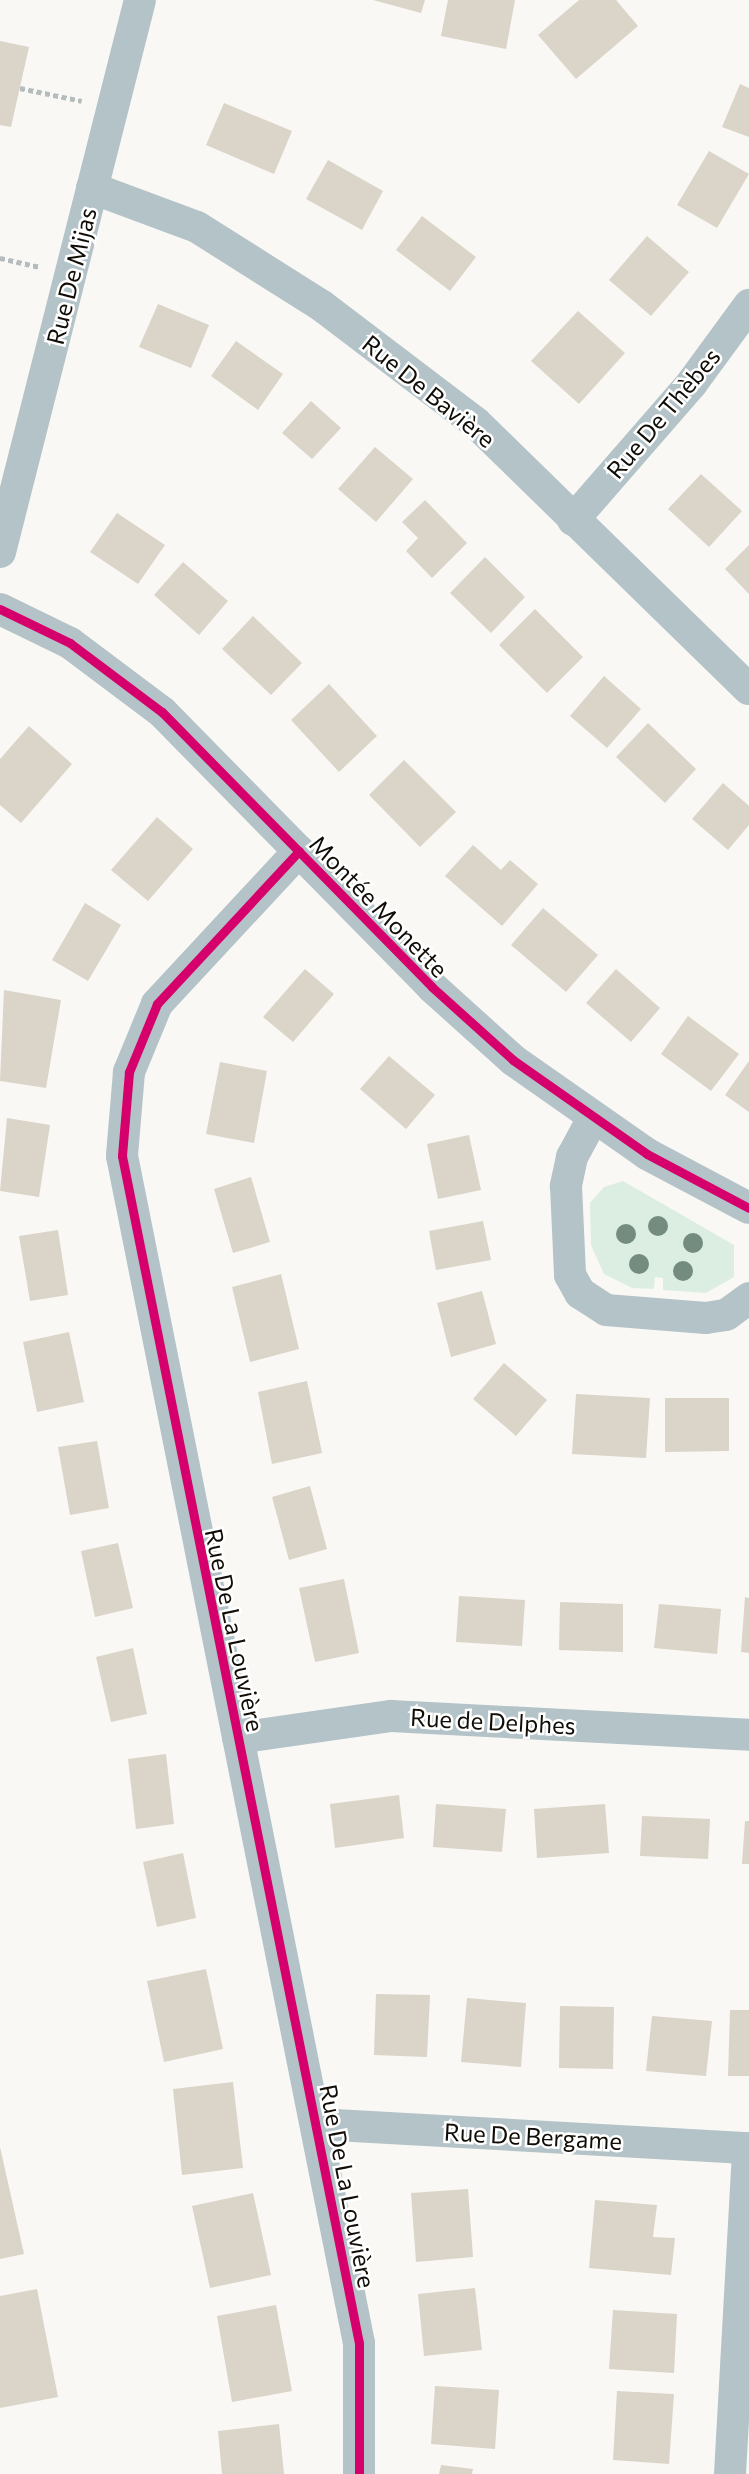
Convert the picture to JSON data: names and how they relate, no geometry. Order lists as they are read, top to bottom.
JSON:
{
  "streets": {
    "street": [
      "Rue De Mijas",
      "Rue De Bavière",
      "Rue De Thèbes",
      "Montée Monette",
      "Rue De La Louvière",
      "Rue de Delphes",
      "Rue De Bergame"
    ]
  },
  "crossings": [
    ["Rue De Mijas", "Rue De Bavière"],
    ["Rue De Bavière", "Rue De Thèbes"],
    ["Montée Monette", "Rue De La Louvière"],
    ["Rue De La Louvière", "Rue de Delphes"],
    ["Rue De La Louvière", "Rue De Bergame"]
  ]
}
